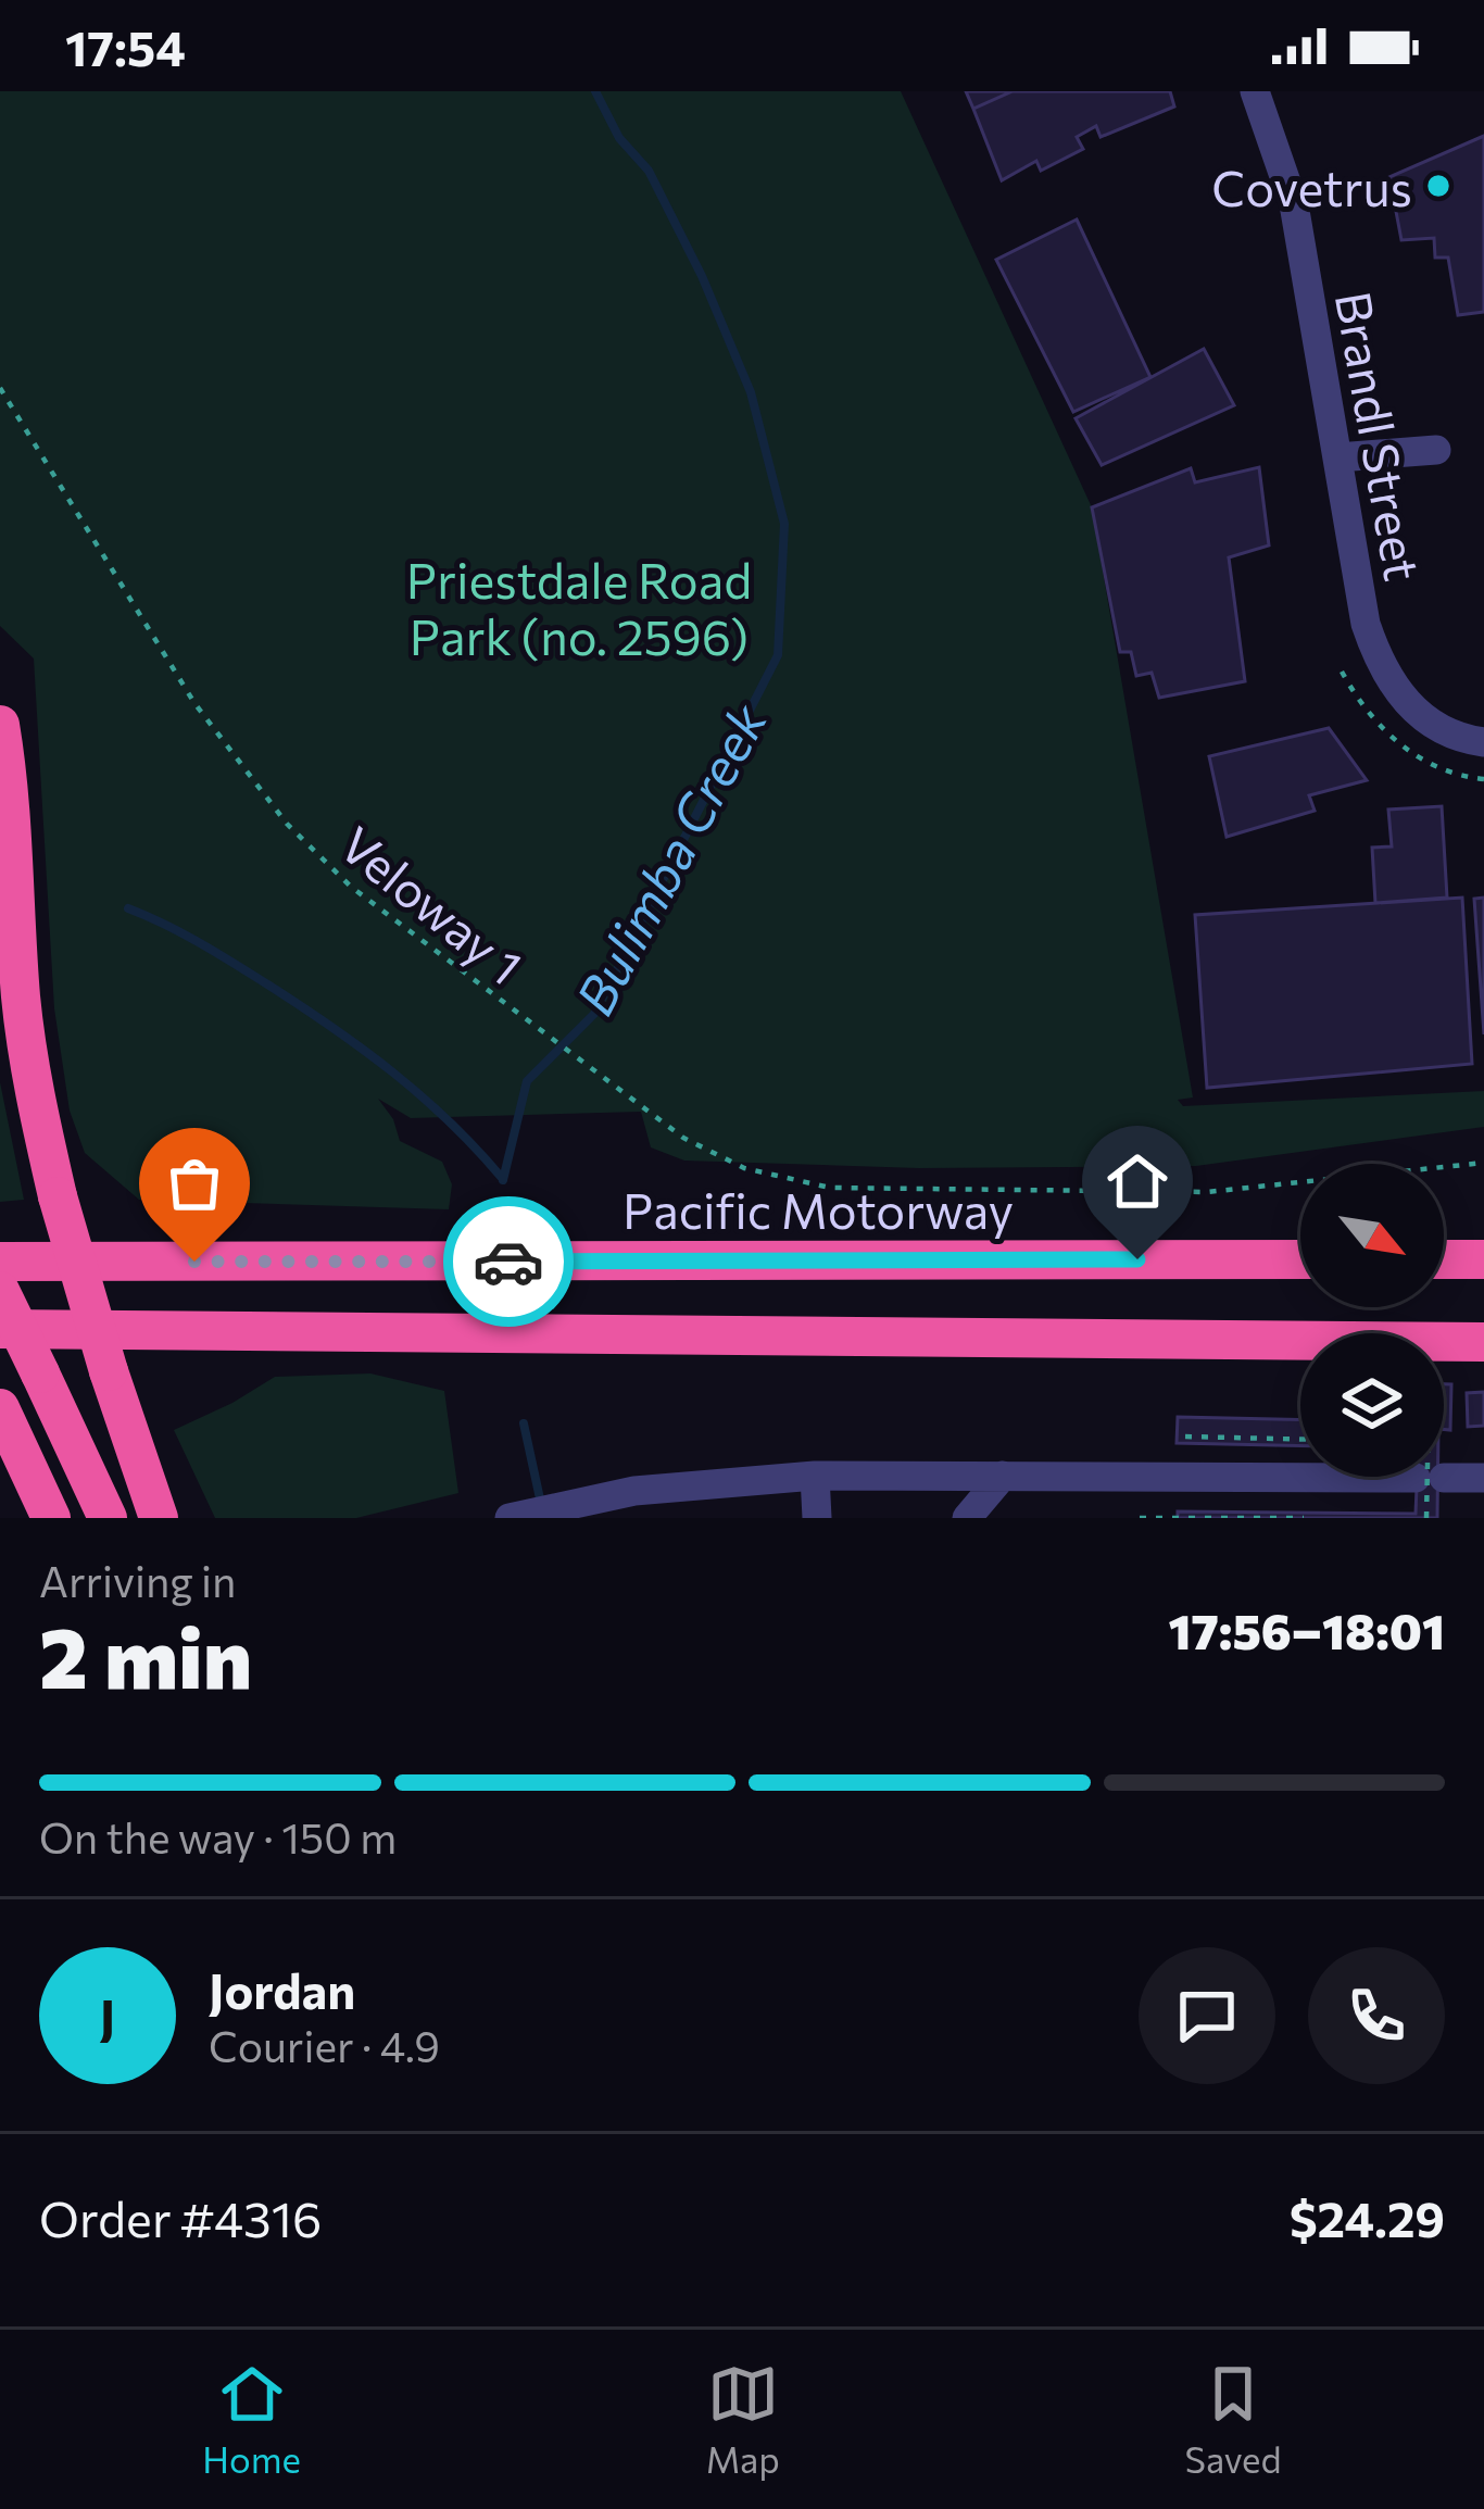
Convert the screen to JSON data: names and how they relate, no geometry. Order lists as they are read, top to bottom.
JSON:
{
  "streets": {
    "highway": ["Pacific Motorway"],
    "street": ["Brandl Street"],
    "path": ["Veloway 1"]
  },
  "water": ["Bulimba Creek"],
  "parks": ["Priestdale Road Park (no. 2596)"],
  "places": ["Covetrus"],
  "north": "bottom right",
  "page": {
    "status": "17:54",
    "heading": ["2 min", "Arriving in", "17:56–18:01"],
    "panel": [
      "Jordan",
      "Courier · 4.9",
      "Order #4316",
      "$24.29"
    ],
    "bar": "On the way · 150 m",
    "round": "J",
    "tabs": ["Home", "Map", "Saved"]
  }
}
